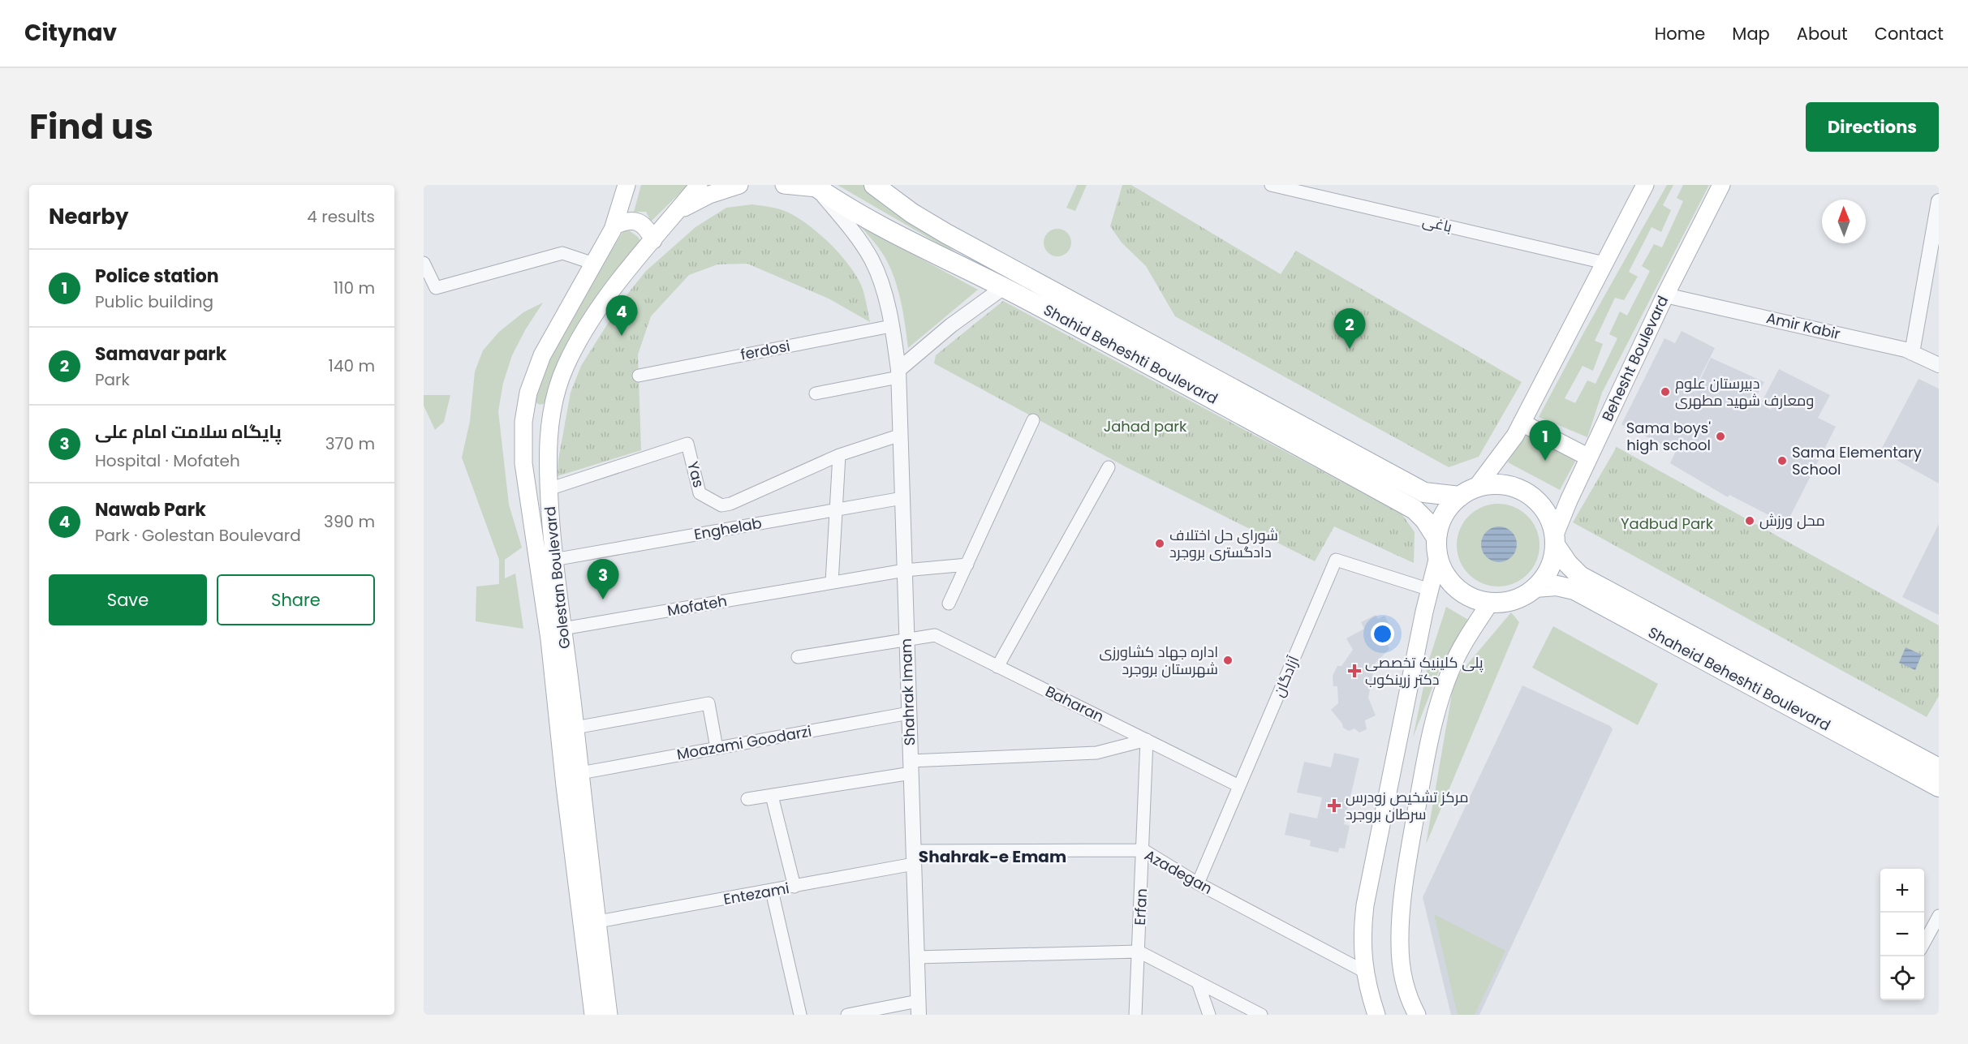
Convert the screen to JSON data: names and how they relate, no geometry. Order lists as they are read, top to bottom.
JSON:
{
  "streets": {
    "main road": [
      "Shahid Beheshti Boulevard",
      "Behesht Boulevard",
      "Golestan Boulevard",
      "Shaheid Beheshti Boulevard"
    ],
    "street": [
      "باغی",
      "Amir Kabir",
      "ferdosi",
      "Yas",
      "Enghelab",
      "Mofateh",
      "آزادگان",
      "Shahrak Imam",
      "Baharan",
      "Moazami Goodarzi",
      "Azadegan",
      "Entezami",
      "Erfan"
    ]
  },
  "crossings": [
    ["Amir Kabir", "Behesht Boulevard"],
    ["ferdosi", "Shahrak Imam"],
    ["Shahid Beheshti Boulevard", "Behesht Boulevard"],
    ["Shahid Beheshti Boulevard", "Shaheid Beheshti Boulevard"],
    ["Shahid Beheshti Boulevard", "Shahrak Imam"],
    ["Behesht Boulevard", "Shaheid Beheshti Boulevard"],
    ["Yas", "Golestan Boulevard"],
    ["Yas", "Shahrak Imam"],
    ["Enghelab", "Golestan Boulevard"],
    ["Enghelab", "Shahrak Imam"],
    ["Golestan Boulevard", "Mofateh"],
    ["Golestan Boulevard", "Moazami Goodarzi"],
    ["Golestan Boulevard", "Entezami"],
    ["Mofateh", "Shahrak Imam"],
    ["آزادگان", "Baharan"],
    ["آزادگان", "Azadegan"],
    ["Shahrak Imam", "Baharan"],
    ["Shahrak Imam", "Moazami Goodarzi"],
    ["Shahrak Imam", "Azadegan"],
    ["Shahrak Imam", "Entezami"],
    ["Baharan", "Erfan"],
    ["Azadegan", "Entezami"],
    ["Azadegan", "Erfan"]
  ],
  "districts": ["Shahrak-e Emam"],
  "parks": ["Jahad park", "Yadbud Park"],
  "places": {
    "other": [
      "دبیرستان علوم ومعارف شهید مطهری",
      "Sama boys' high school",
      "Sama Elementary School",
      "محل ورزش",
      "شورای حل اختلاف دادگستری بروجرد",
      "اداره جهاد کشاورزی شهرستان بروجرد"
    ],
    "health": ["پلی کلینیک تخصصی دکتر زرینکوب", "مرکز تشخیص زودرس سرطان بروجرد"]
  },
  "north": "top",
  "page": {
    "header": "Citynav",
    "nav": [
      "Home",
      "Map",
      "About",
      "Contact"
    ],
    "title": "Find us",
    "buttons": [
      "Directions",
      ["Save", "Share"]
    ],
    "heading": ["Nearby", "4 results"],
    "list": [
      {
        "mark": "1",
        "name": "Police station",
        "note": "Public building",
        "value": "110 m"
      },
      {
        "mark": "2",
        "name": "Samavar park",
        "note": "Park",
        "value": "140 m"
      },
      {
        "mark": "3",
        "name": "پایگاه سلامت امام علی",
        "note": "Hospital · Mofateh",
        "value": "370 m"
      },
      {
        "mark": "4",
        "name": "Nawab Park",
        "note": "Park · Golestan Boulevard",
        "value": "390 m"
      }
    ],
    "pins": [
      "4",
      "2",
      "1",
      "3"
    ],
    "map_buttons": ["+", "−"]
  }
}
